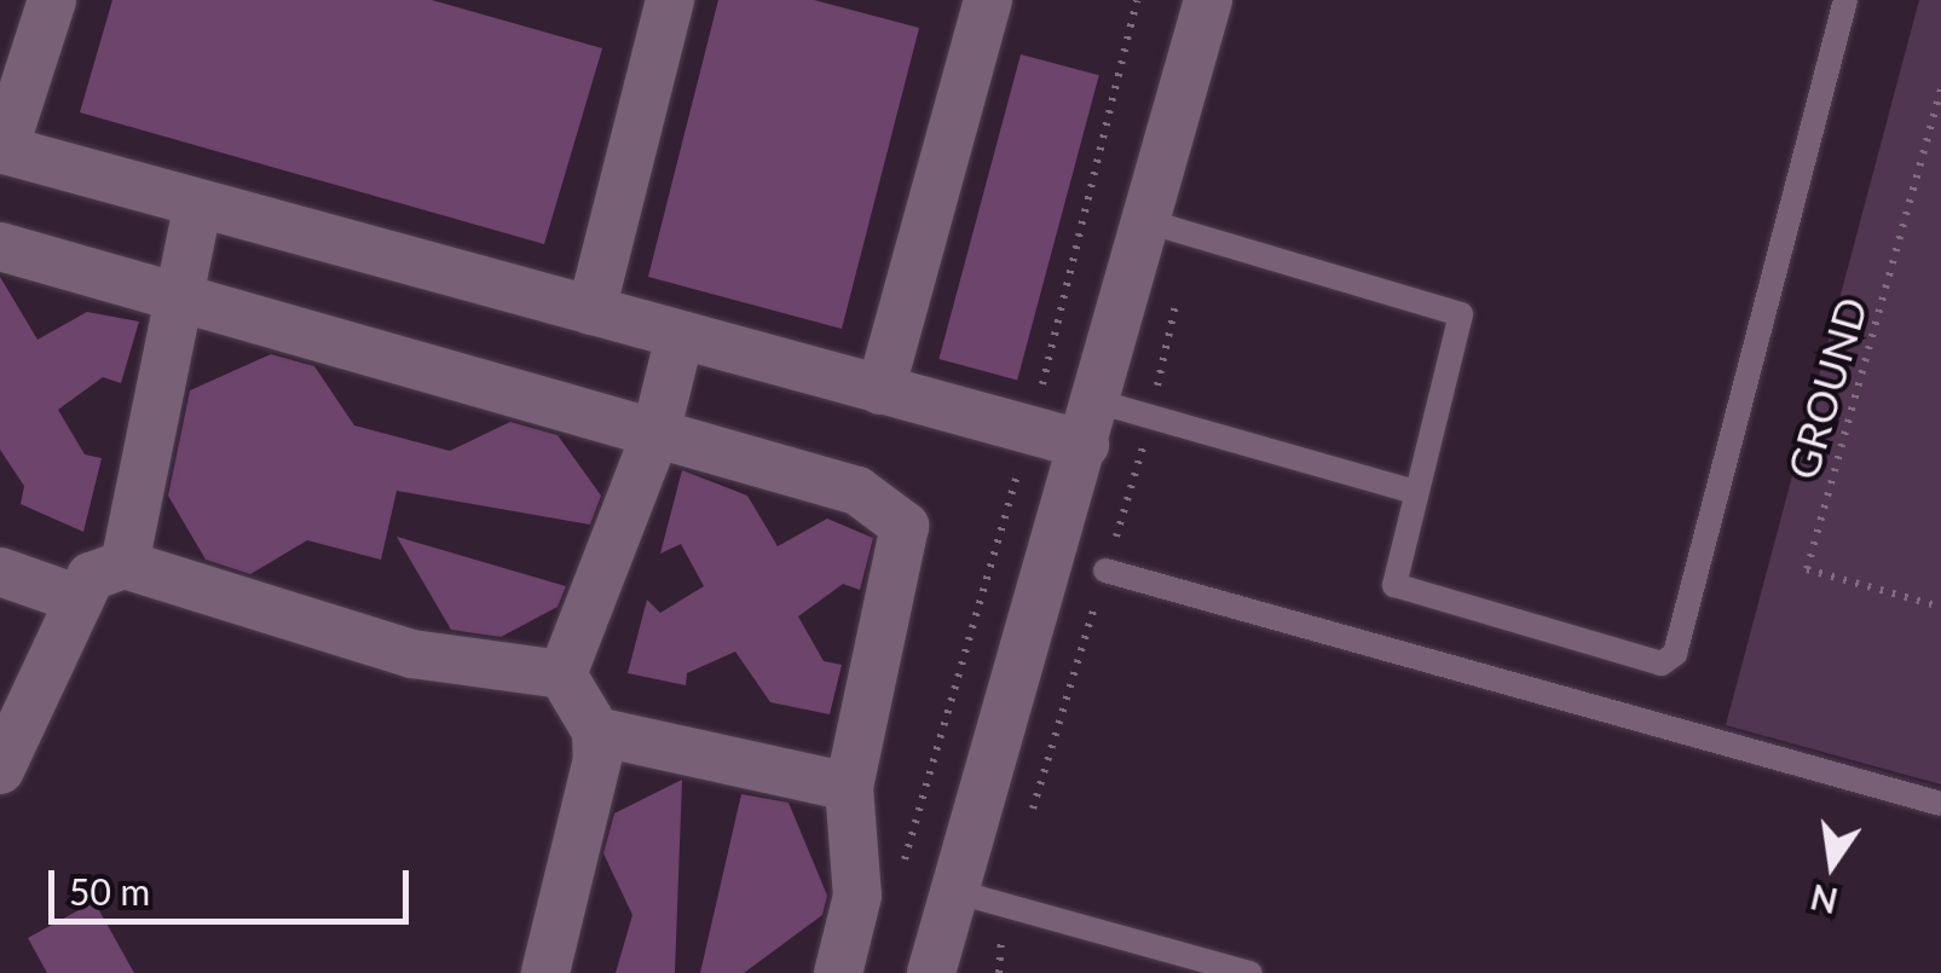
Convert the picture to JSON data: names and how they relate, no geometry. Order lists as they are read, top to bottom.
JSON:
{
  "streets": {
    "path": ["GROUND"]
  },
  "scale_bar": "50 m",
  "north": "bottom"
}
